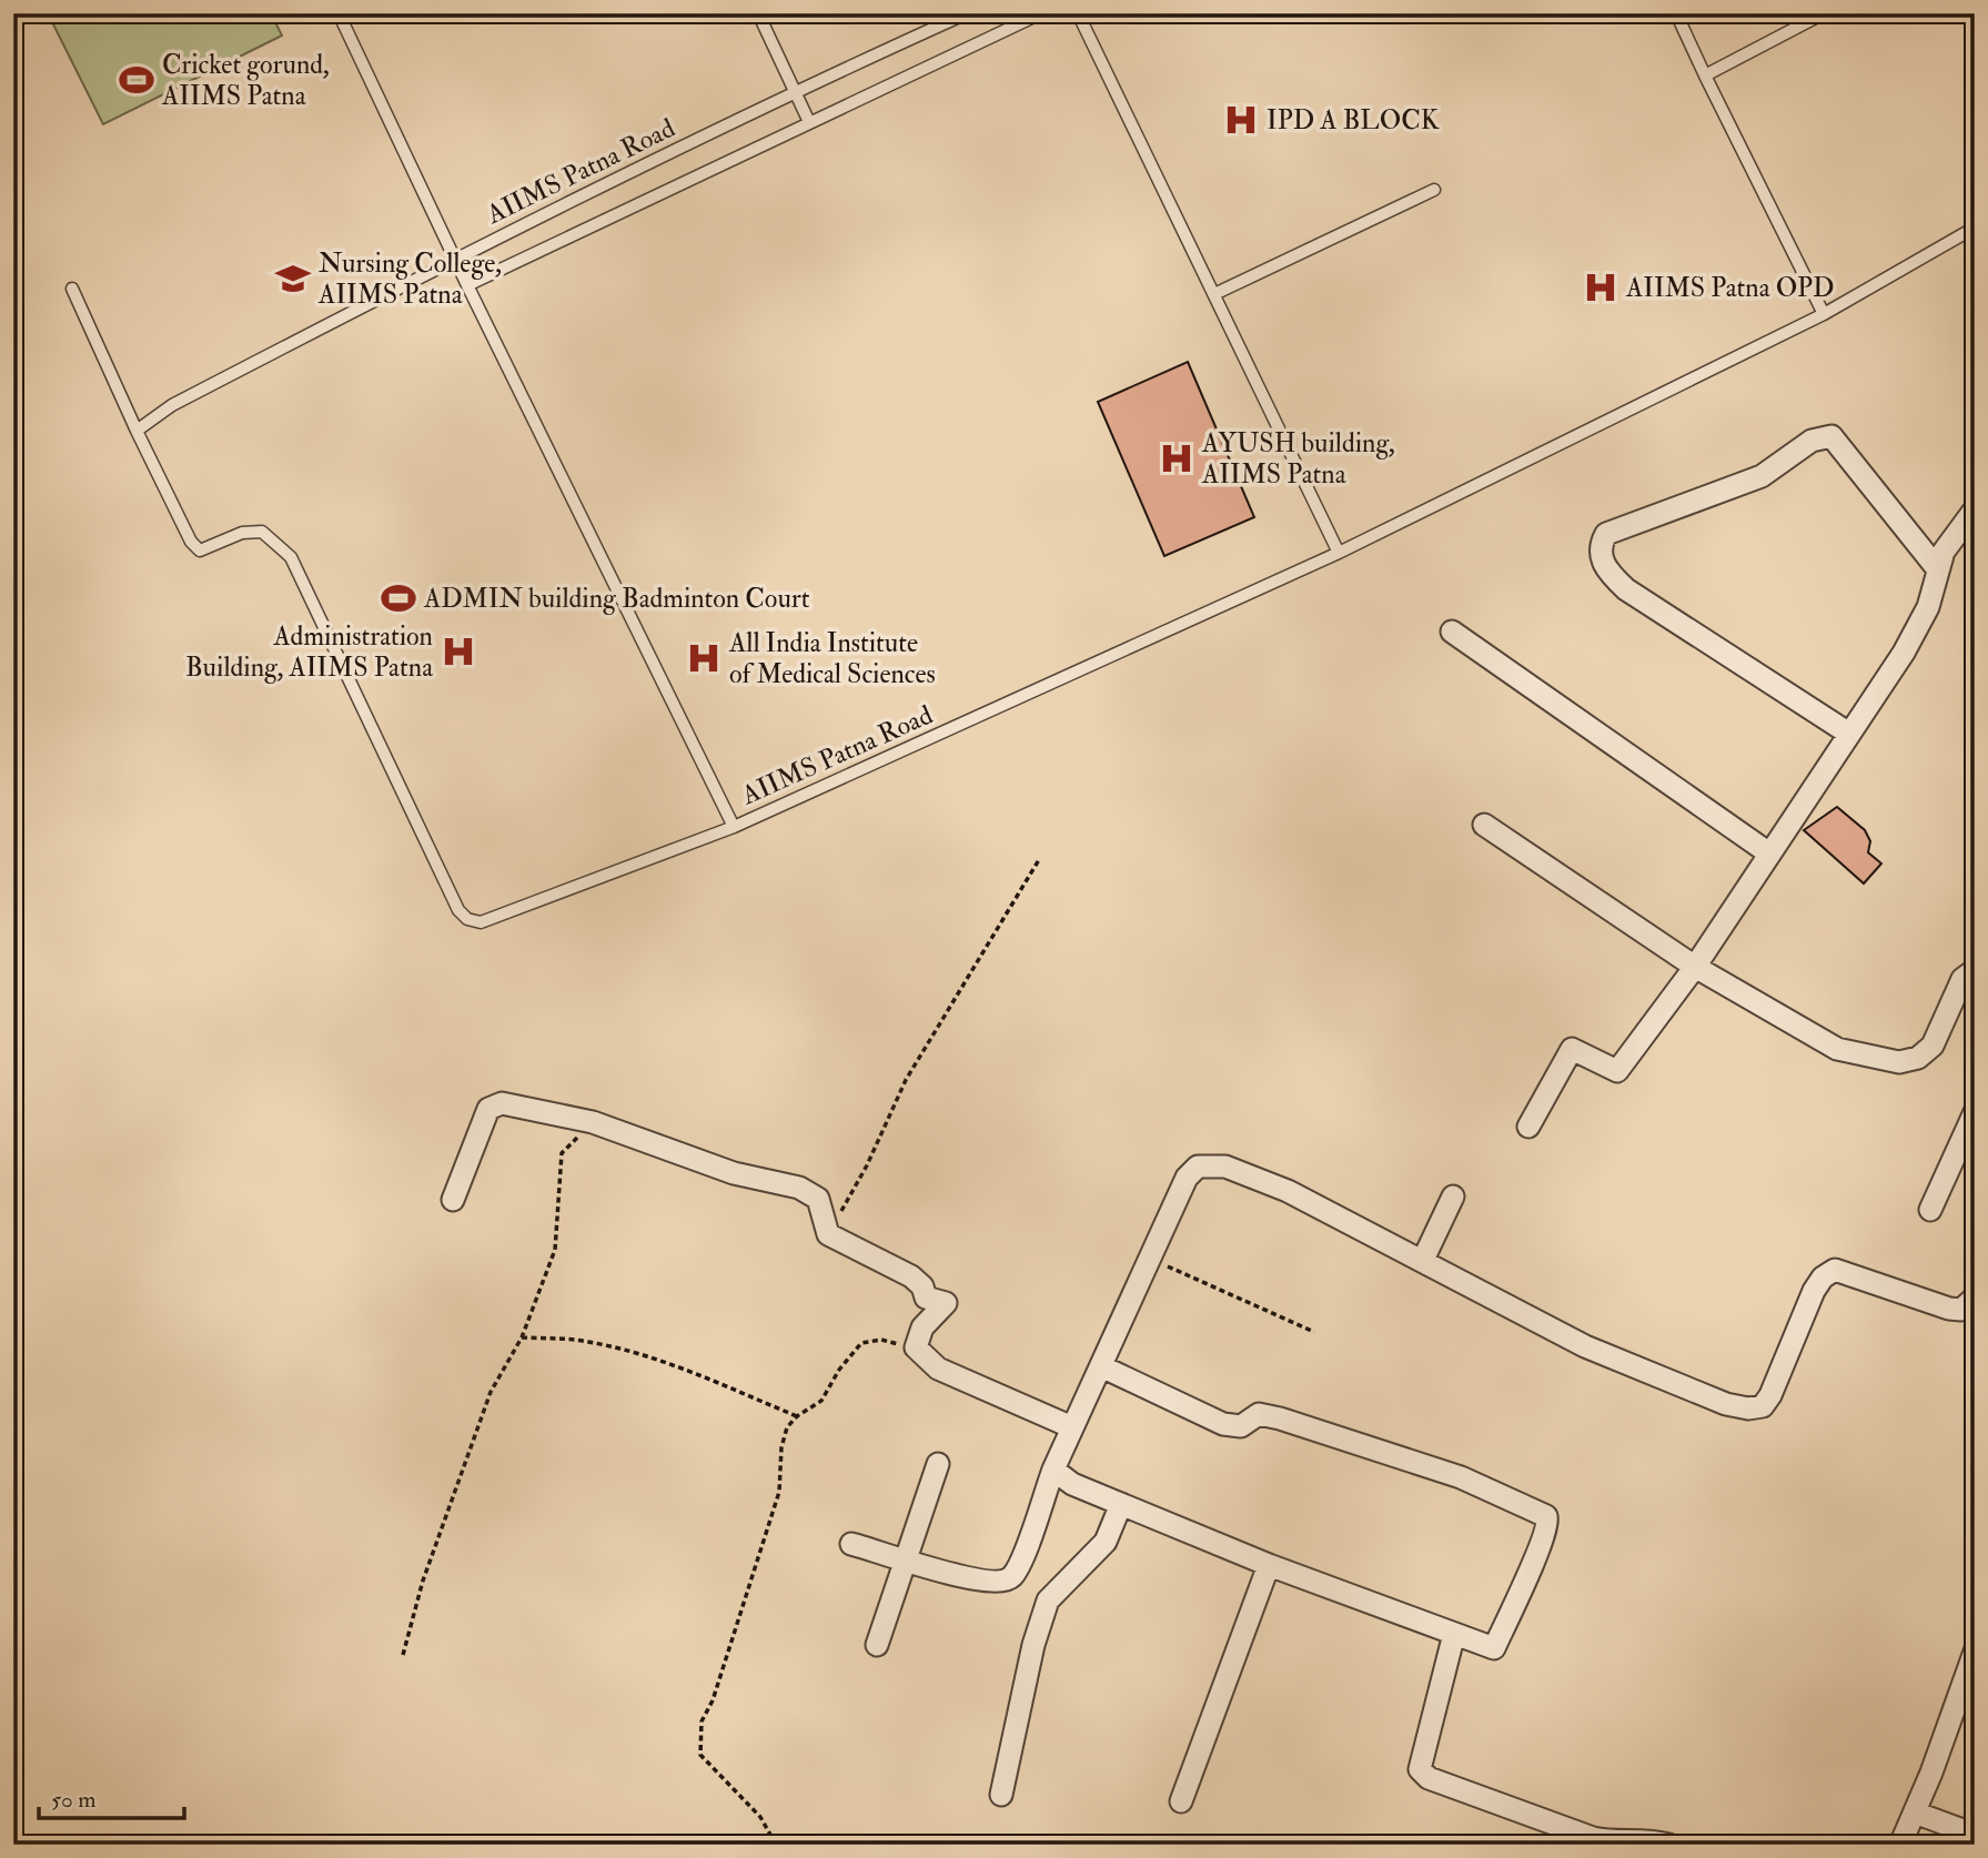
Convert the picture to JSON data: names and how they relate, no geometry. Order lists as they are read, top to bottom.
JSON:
{
  "streets": {
    "lane": ["AIIMS Patna Road"]
  },
  "places": {
    "sports": ["Cricket gorund, AIIMS Patna", "ADMIN building Badminton Court"],
    "hospital": [
      "IPD A BLOCK",
      "AIIMS Patna OPD",
      "AYUSH building, AIIMS Patna",
      "Administration Building, AIIMS Patna",
      "All India Institute of Medical Sciences"
    ],
    "school or university": ["Nursing College, AIIMS Patna"]
  },
  "scale_bar": "50 m"
}
